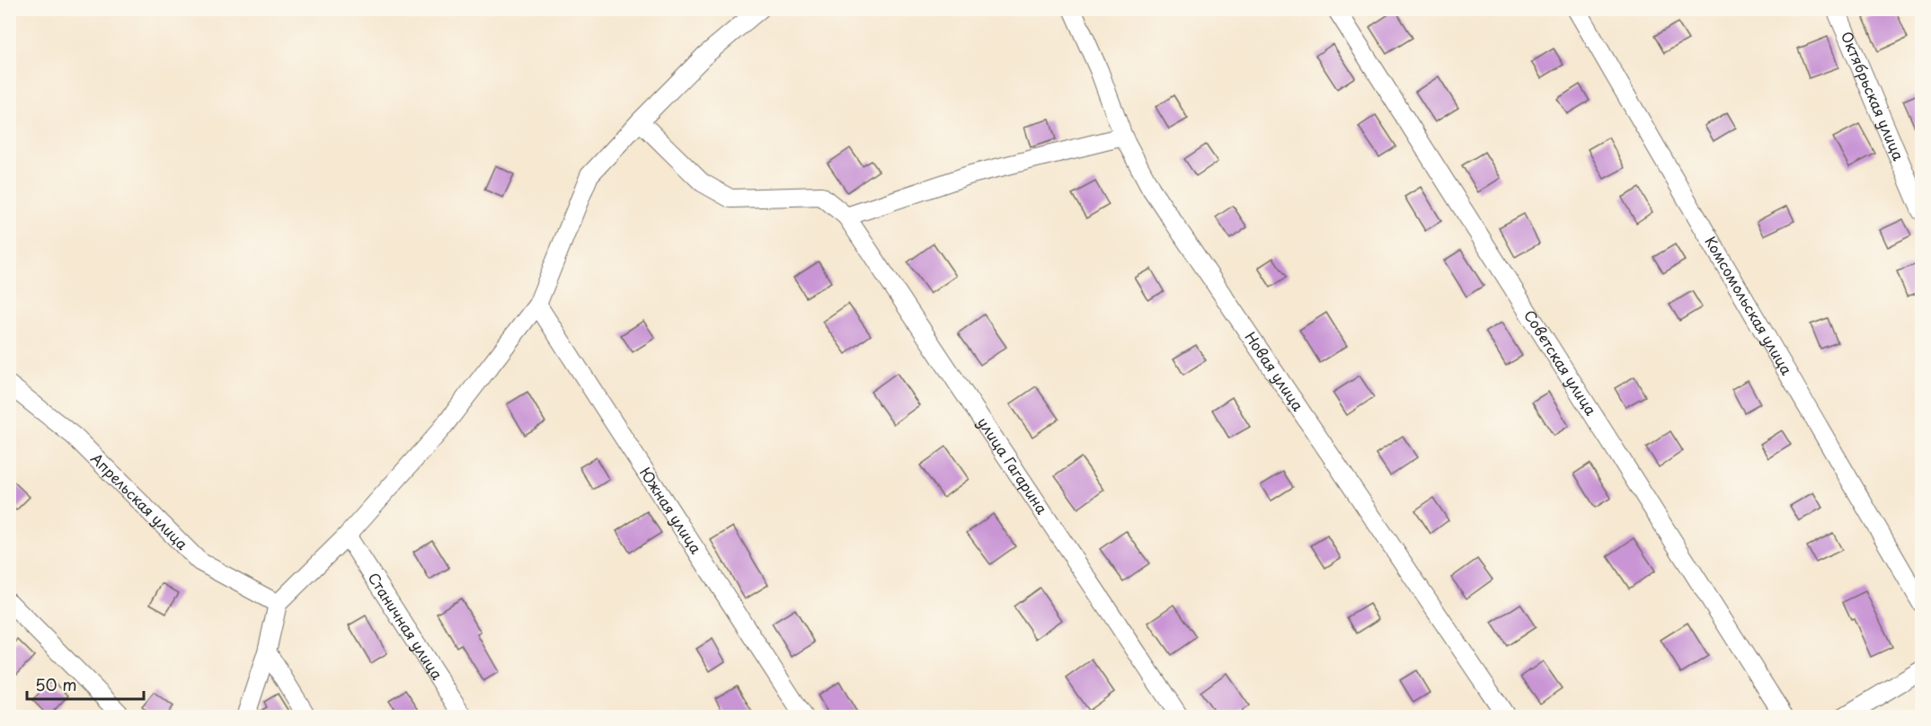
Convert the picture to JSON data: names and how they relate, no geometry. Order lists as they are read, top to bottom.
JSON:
{
  "streets": {
    "street": [
      "Октябрьская улица",
      "Комсомольская улица",
      "Советская улица",
      "Новая улица",
      "улица Гагарина",
      "Апрельская улица",
      "Южная улица",
      "Станичная улица"
    ]
  },
  "scale_bar": "50 m"
}
